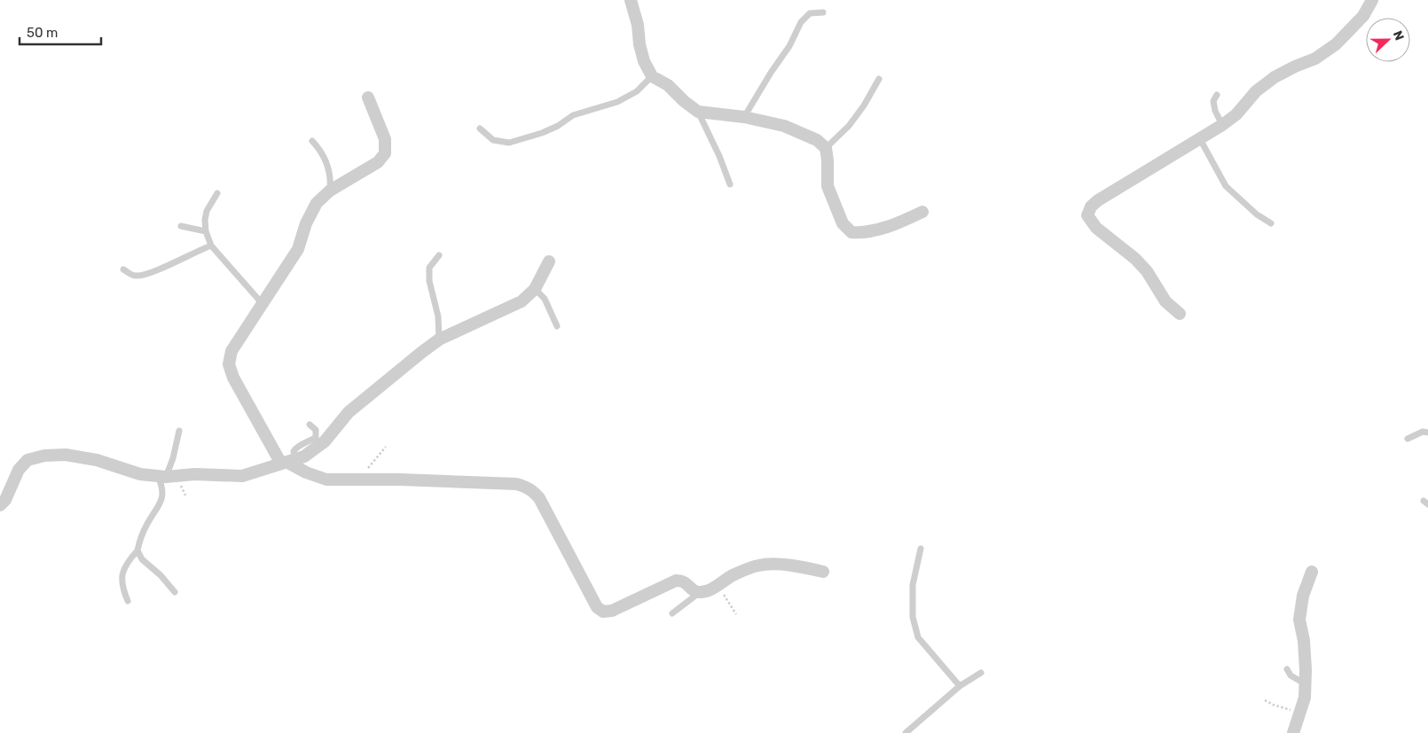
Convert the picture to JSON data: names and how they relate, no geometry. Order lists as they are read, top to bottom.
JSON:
{
  "scale_bar": "50 m",
  "north": "right"
}
